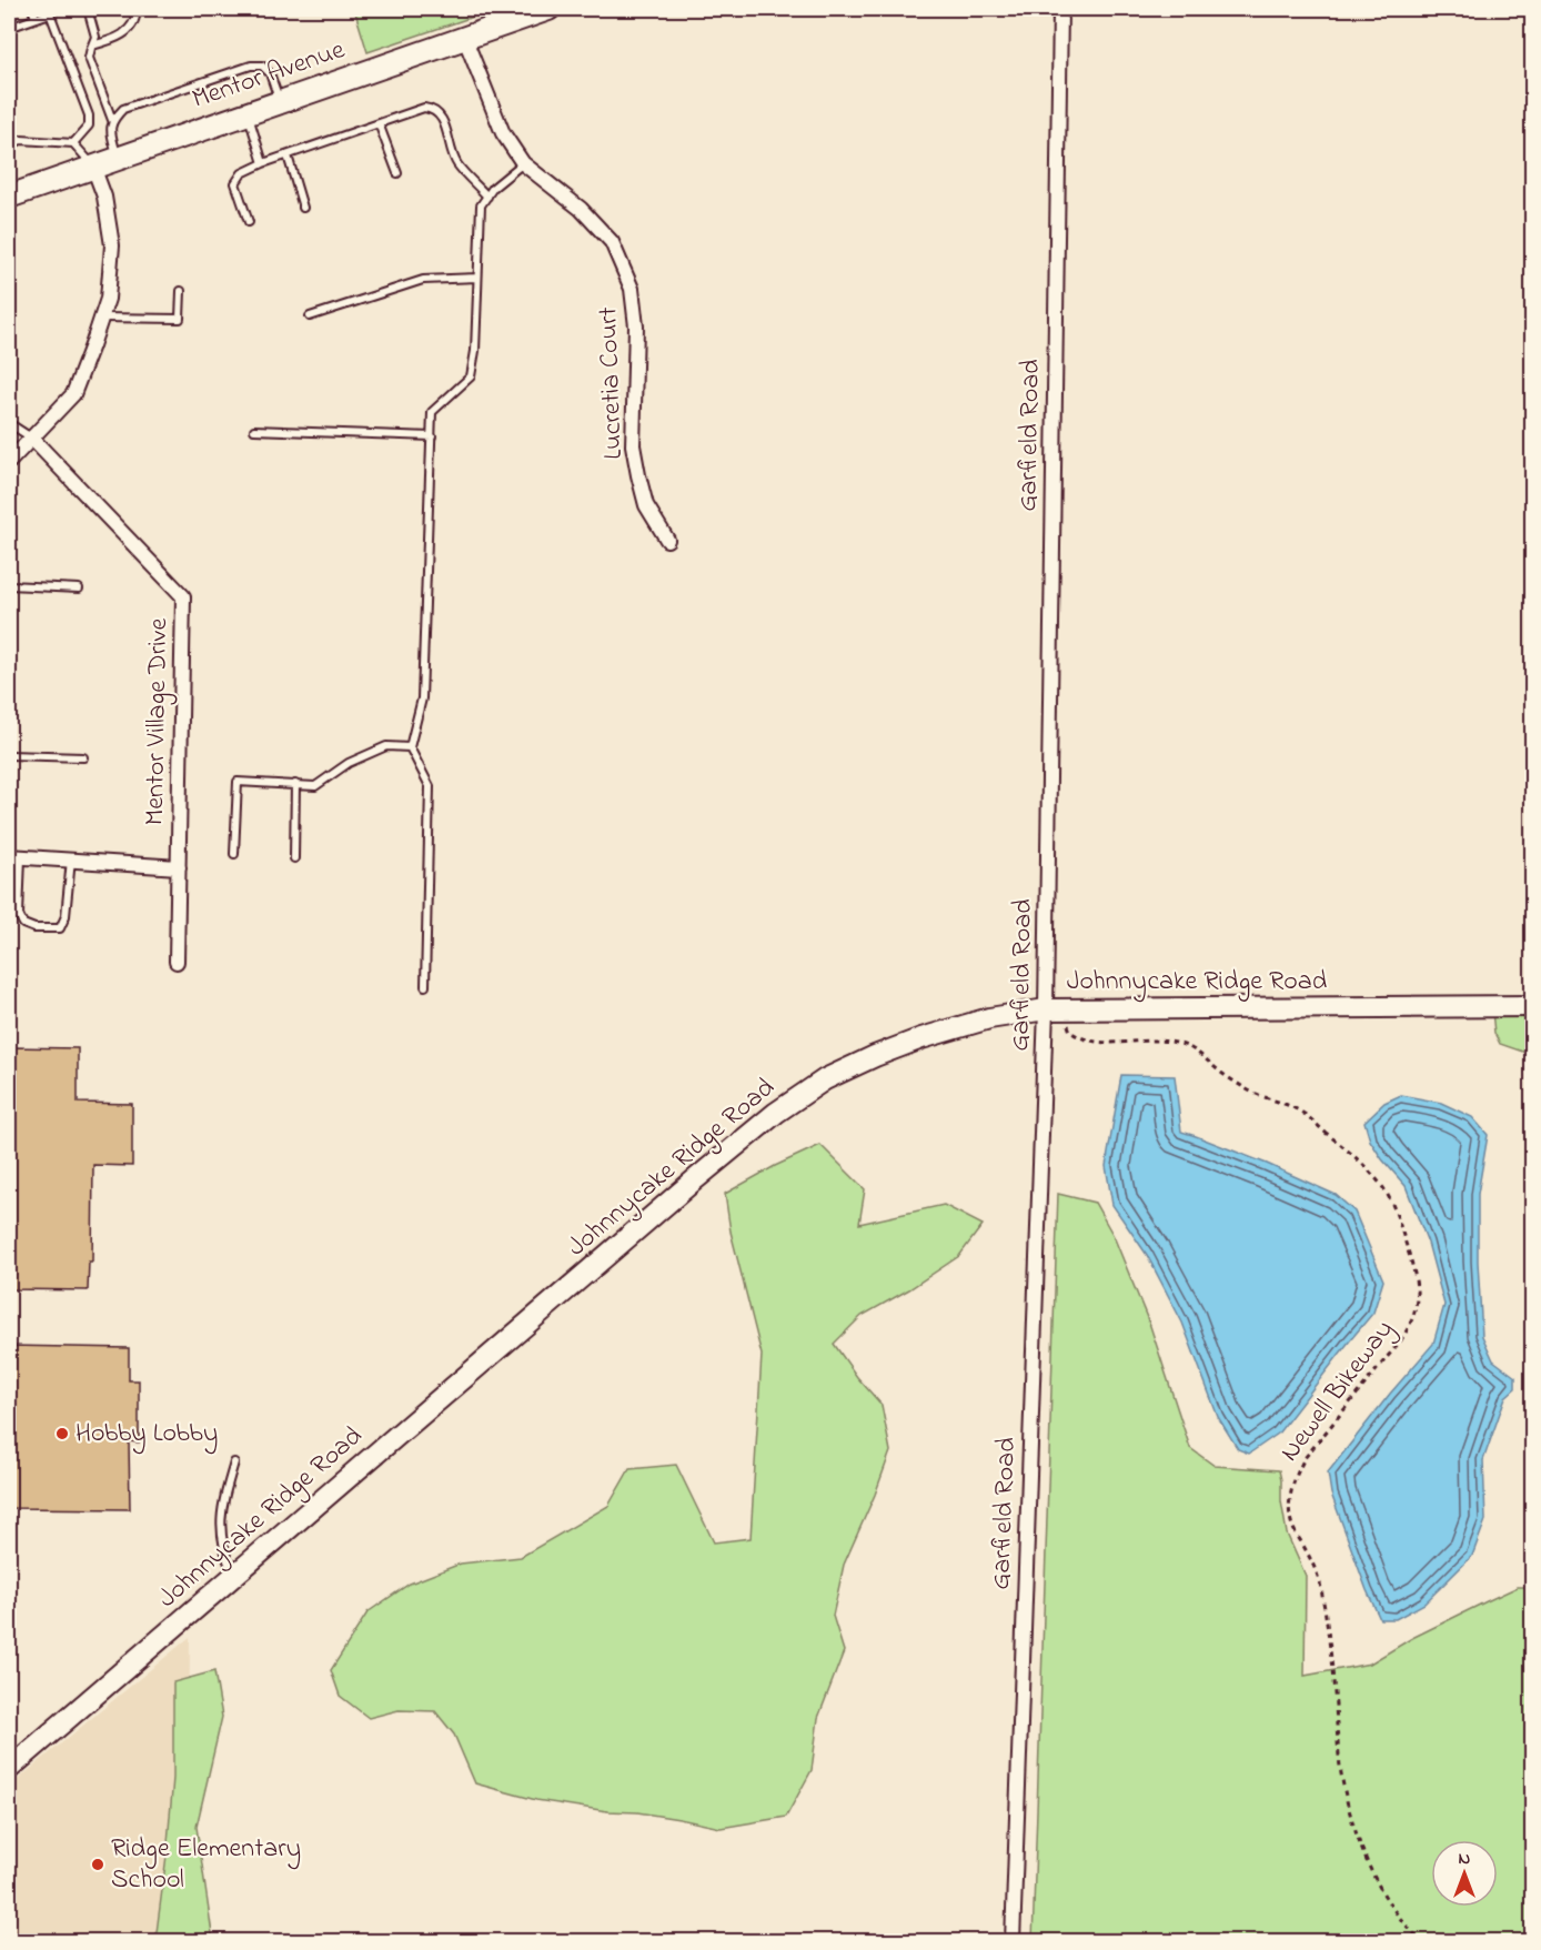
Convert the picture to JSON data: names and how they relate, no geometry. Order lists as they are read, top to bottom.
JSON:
{
  "streets": {
    "main road": ["Mentor Avenue", "Johnnycake Ridge Road"],
    "street": ["Lucretia Court", "Garfield Road", "Mentor Village Drive"],
    "path": ["Newell Bikeway"]
  },
  "crossings": [
    ["Mentor Avenue", "Lucretia Court"],
    ["Garfield Road", "Johnnycake Ridge Road"],
    ["Johnnycake Ridge Road", "Newell Bikeway"]
  ],
  "places": ["Hobby Lobby", "Ridge Elementary School"],
  "north": "top"
}
